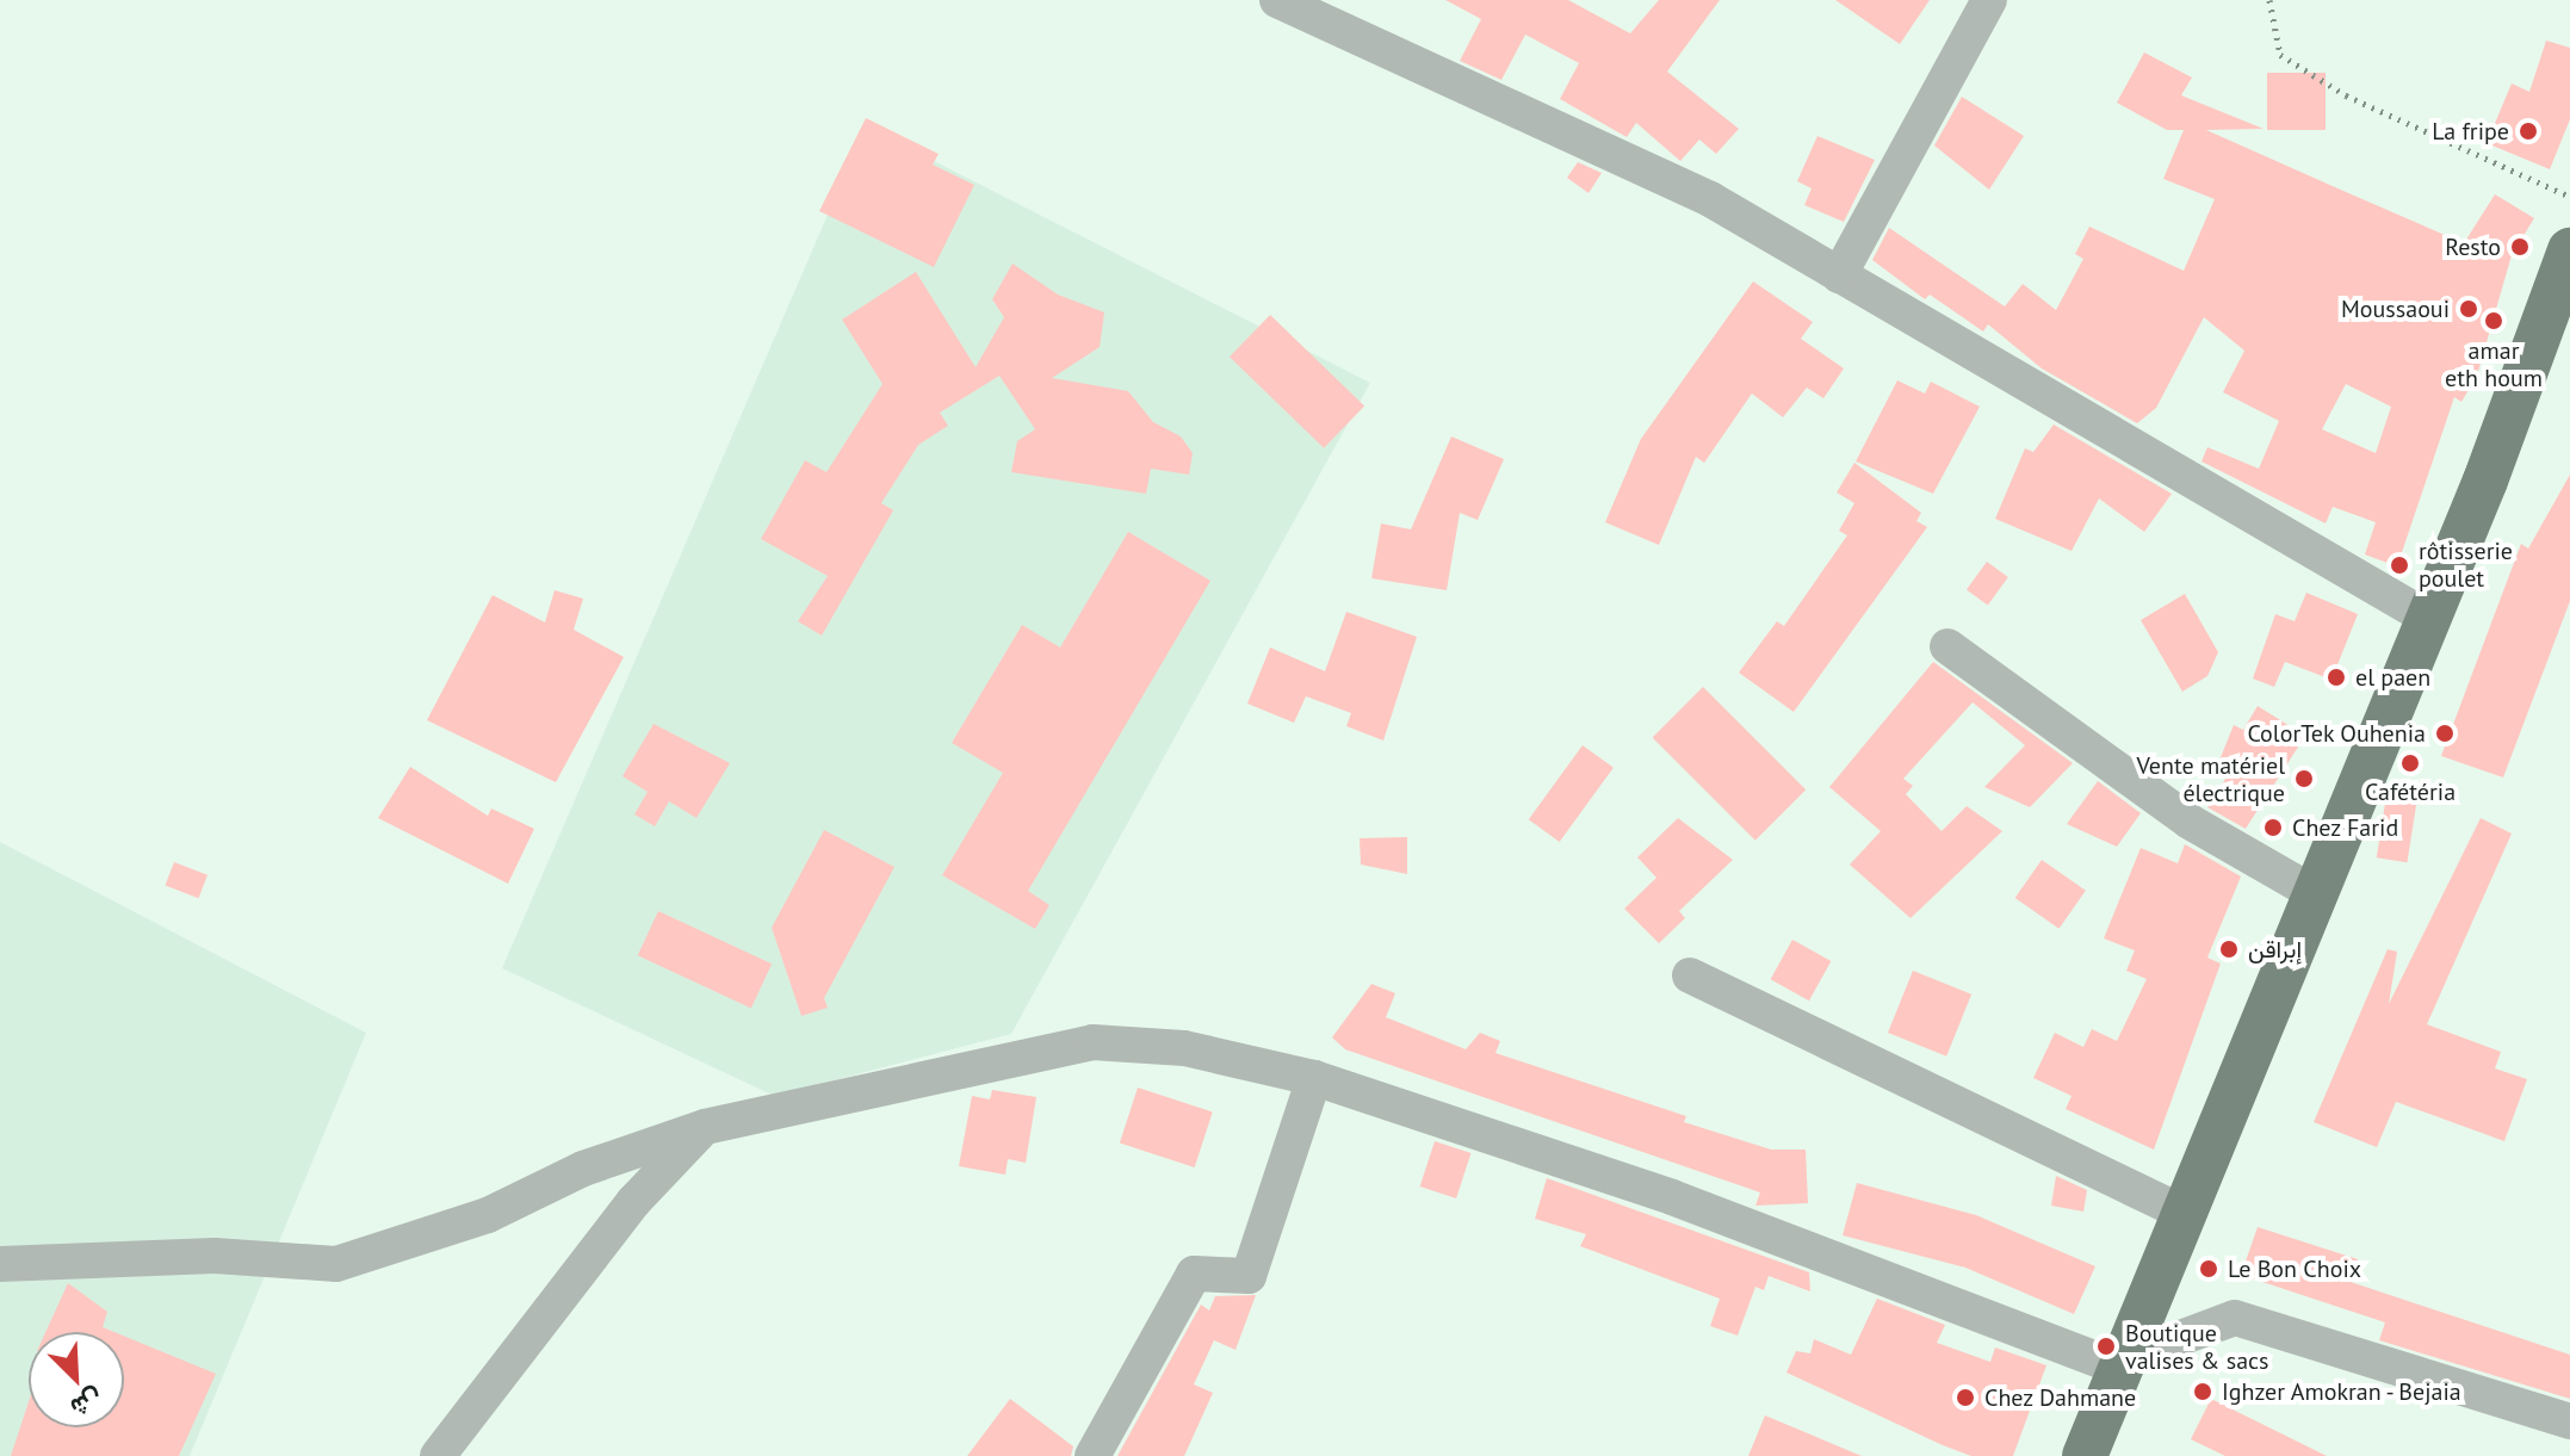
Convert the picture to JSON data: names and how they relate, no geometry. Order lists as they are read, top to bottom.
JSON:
{
  "places": [
    "La fripe",
    "Resto",
    "Moussaoui",
    "amar eth houm",
    "rôtisserie poulet",
    "el paen",
    "ColorTek Ouhenia",
    "Cafétéria",
    "Vente matériel électrique",
    "Chez Farid",
    "إبراقن",
    "Le Bon Choix",
    "Boutique valises & sacs",
    "Ighzer Amokran - Bejaia",
    "Chez Dahmane"
  ],
  "north": "bottom right"
}
